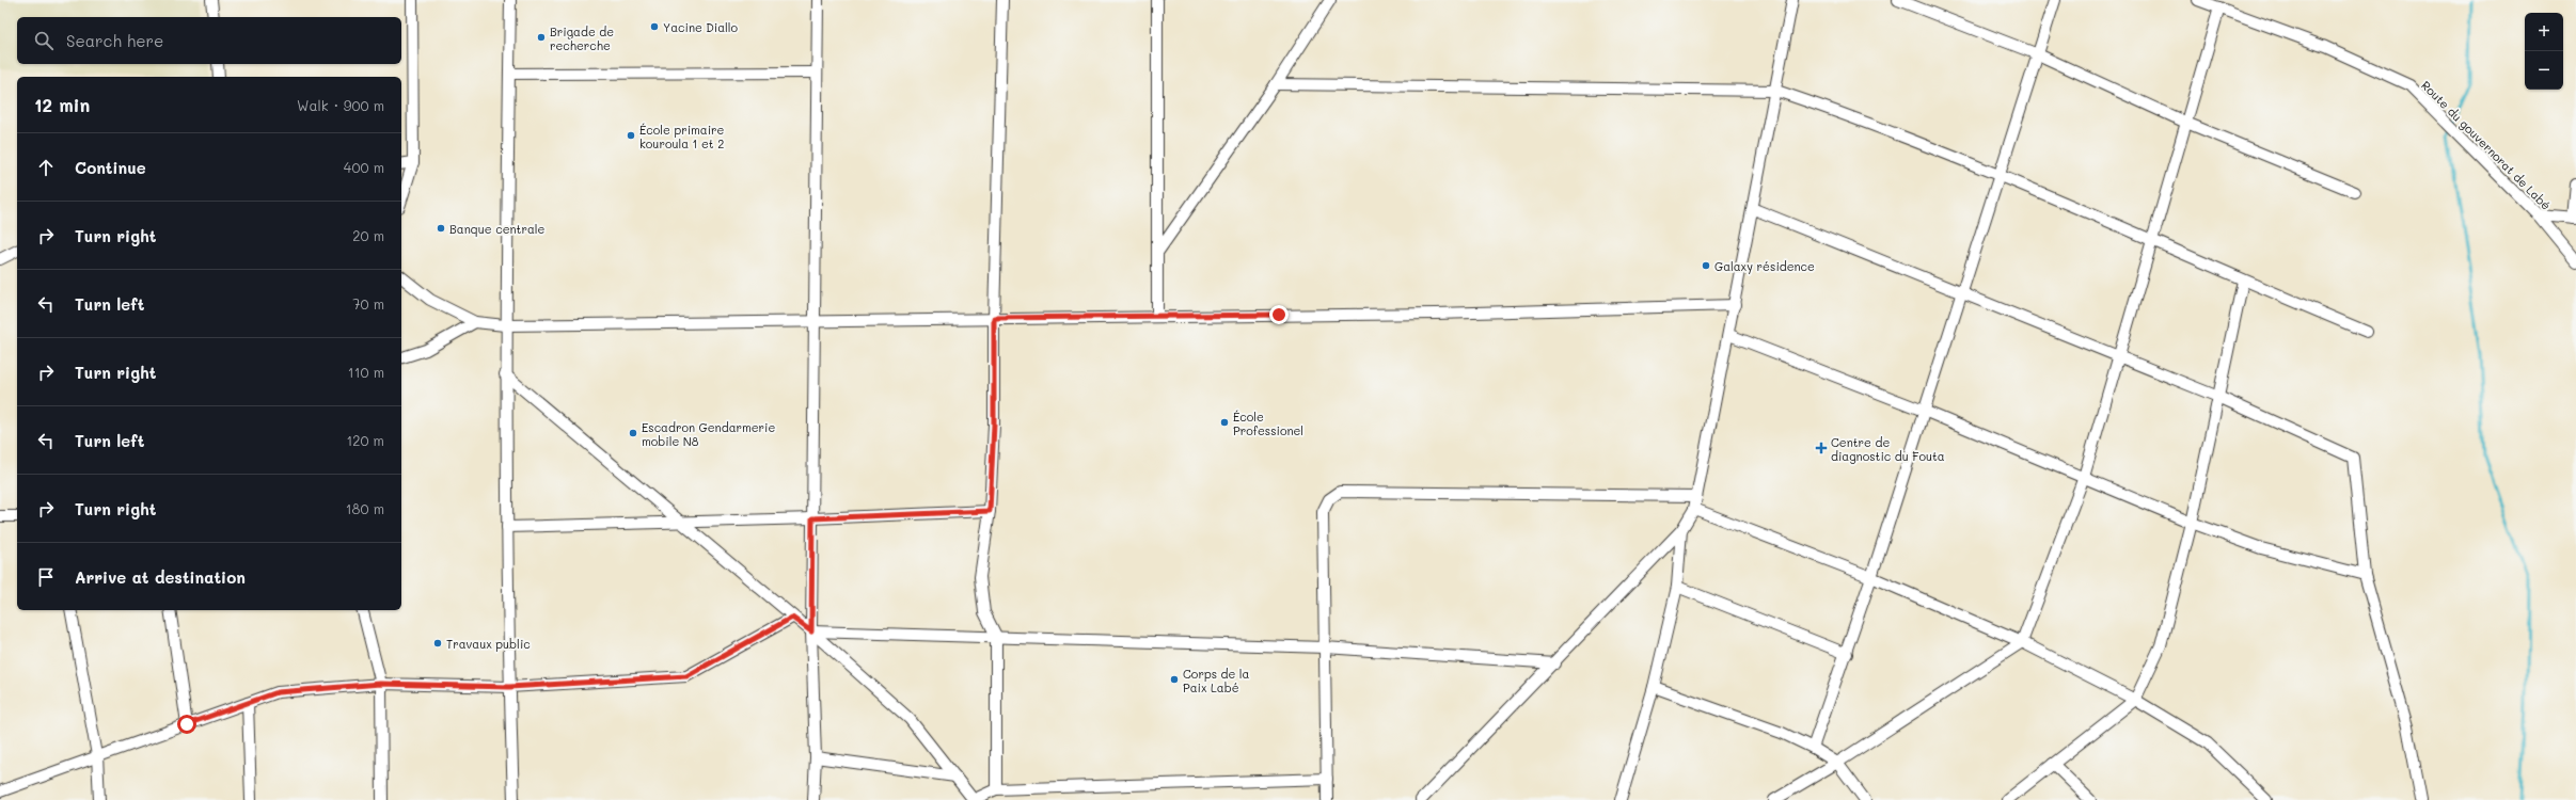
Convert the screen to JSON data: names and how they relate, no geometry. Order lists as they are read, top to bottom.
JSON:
{
  "streets": {
    "street": ["Route du gouvernorat de Labé"]
  },
  "places": {
    "other": [
      "Yacine Diallo",
      "Brigade de recherche",
      "École primaire kouroula 1 et 2",
      "Banque centrale",
      "Galaxy résidence",
      "École Professionel",
      "Escadron Gendarmerie mobile N8",
      "Travaux public",
      "Corps de la Paix Labé"
    ],
    "health": ["Centre de diagnostic du Fouta"]
  },
  "page": {
    "map_buttons": ["+", "−"],
    "search": "Search here",
    "heading": ["12 min", "Walk · 900 m"],
    "list": [
      ["Continue", "400 m"],
      ["Turn right", "20 m"],
      ["Turn left", "70 m"],
      ["Turn right", "110 m"],
      ["Turn left", "120 m"],
      ["Turn right", "180 m"],
      "Arrive at destination"
    ]
  }
}
